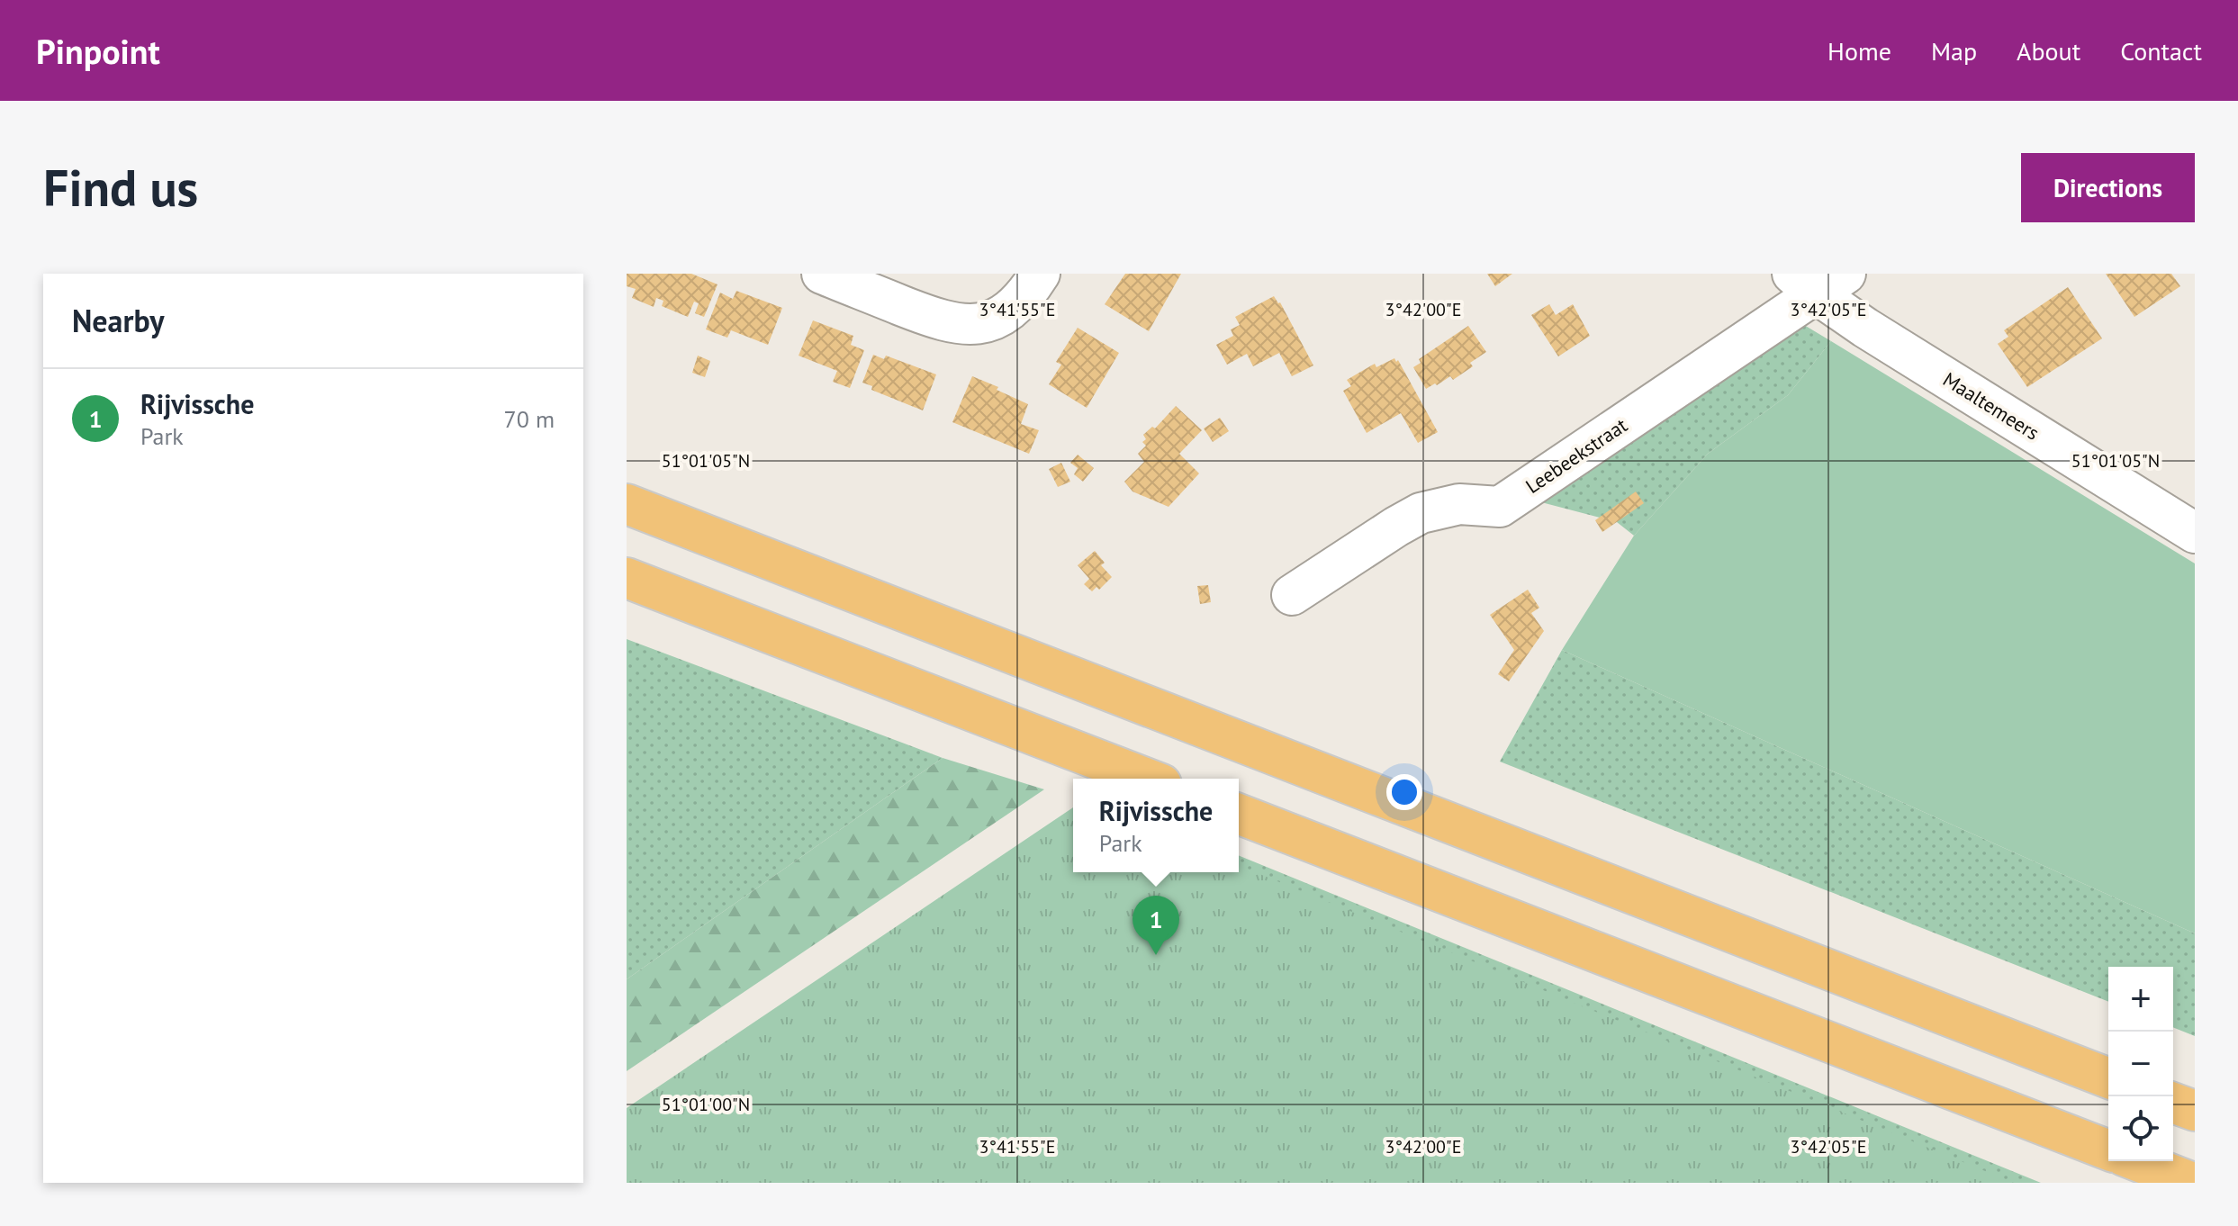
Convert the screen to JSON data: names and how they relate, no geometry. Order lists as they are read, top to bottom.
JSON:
{
  "streets": {
    "street": ["Maaltemeers", "Leebeekstraat"]
  },
  "crossings": [
    ["Maaltemeers", "Leebeekstraat"]
  ],
  "page": {
    "header": "Pinpoint",
    "nav": [
      "Home",
      "Map",
      "About",
      "Contact"
    ],
    "buttons": "Directions",
    "title": "Find us",
    "heading": "Nearby",
    "list": [
      {
        "mark": "1",
        "name": "Rijvissche",
        "note": "Park",
        "value": "70 m"
      }
    ],
    "popup": ["Rijvissche", "Park"],
    "pins": "1",
    "map_buttons": ["+", "−"]
  },
  "coordinates": [
    "3°41'55\"E",
    "3°42'00\"E",
    "3°42'05\"E",
    "51°01'05\"N",
    "51°01'00\"N"
  ]
}
